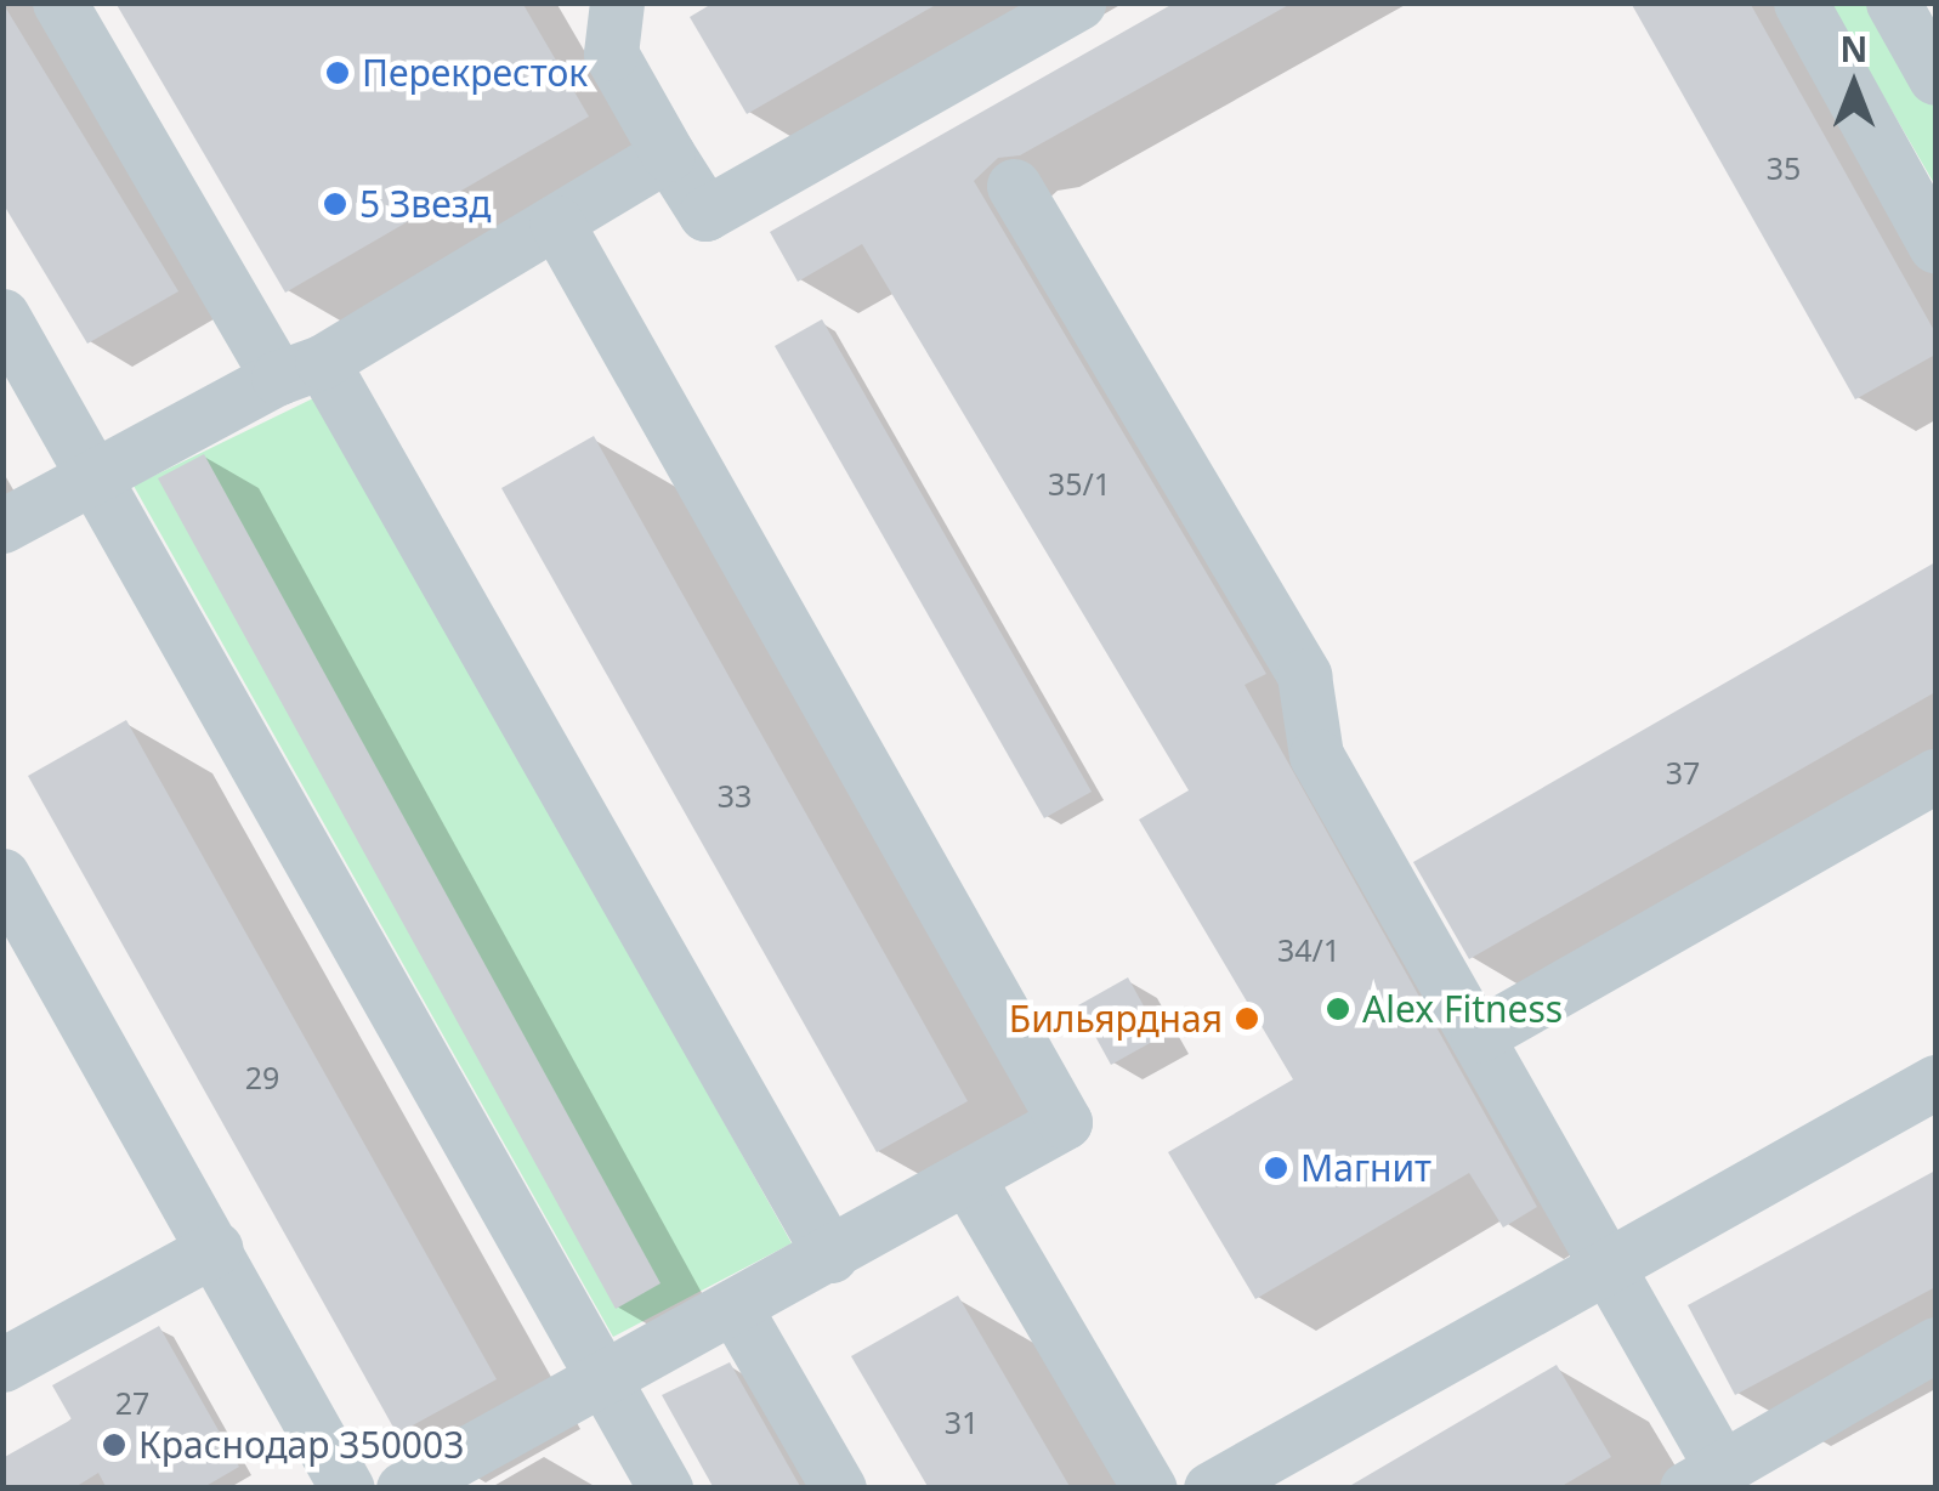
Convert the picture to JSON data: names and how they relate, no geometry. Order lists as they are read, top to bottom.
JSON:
{
  "places": [
    "Перекресток",
    "5 Звезд",
    "Alex Fitness",
    "Бильярдная",
    "Магнит",
    "Краснодар 350003"
  ],
  "house_numbers": [
    "35",
    "35/1",
    "37",
    "33",
    "34/1",
    "29",
    "27",
    "31"
  ],
  "north": "top"
}
